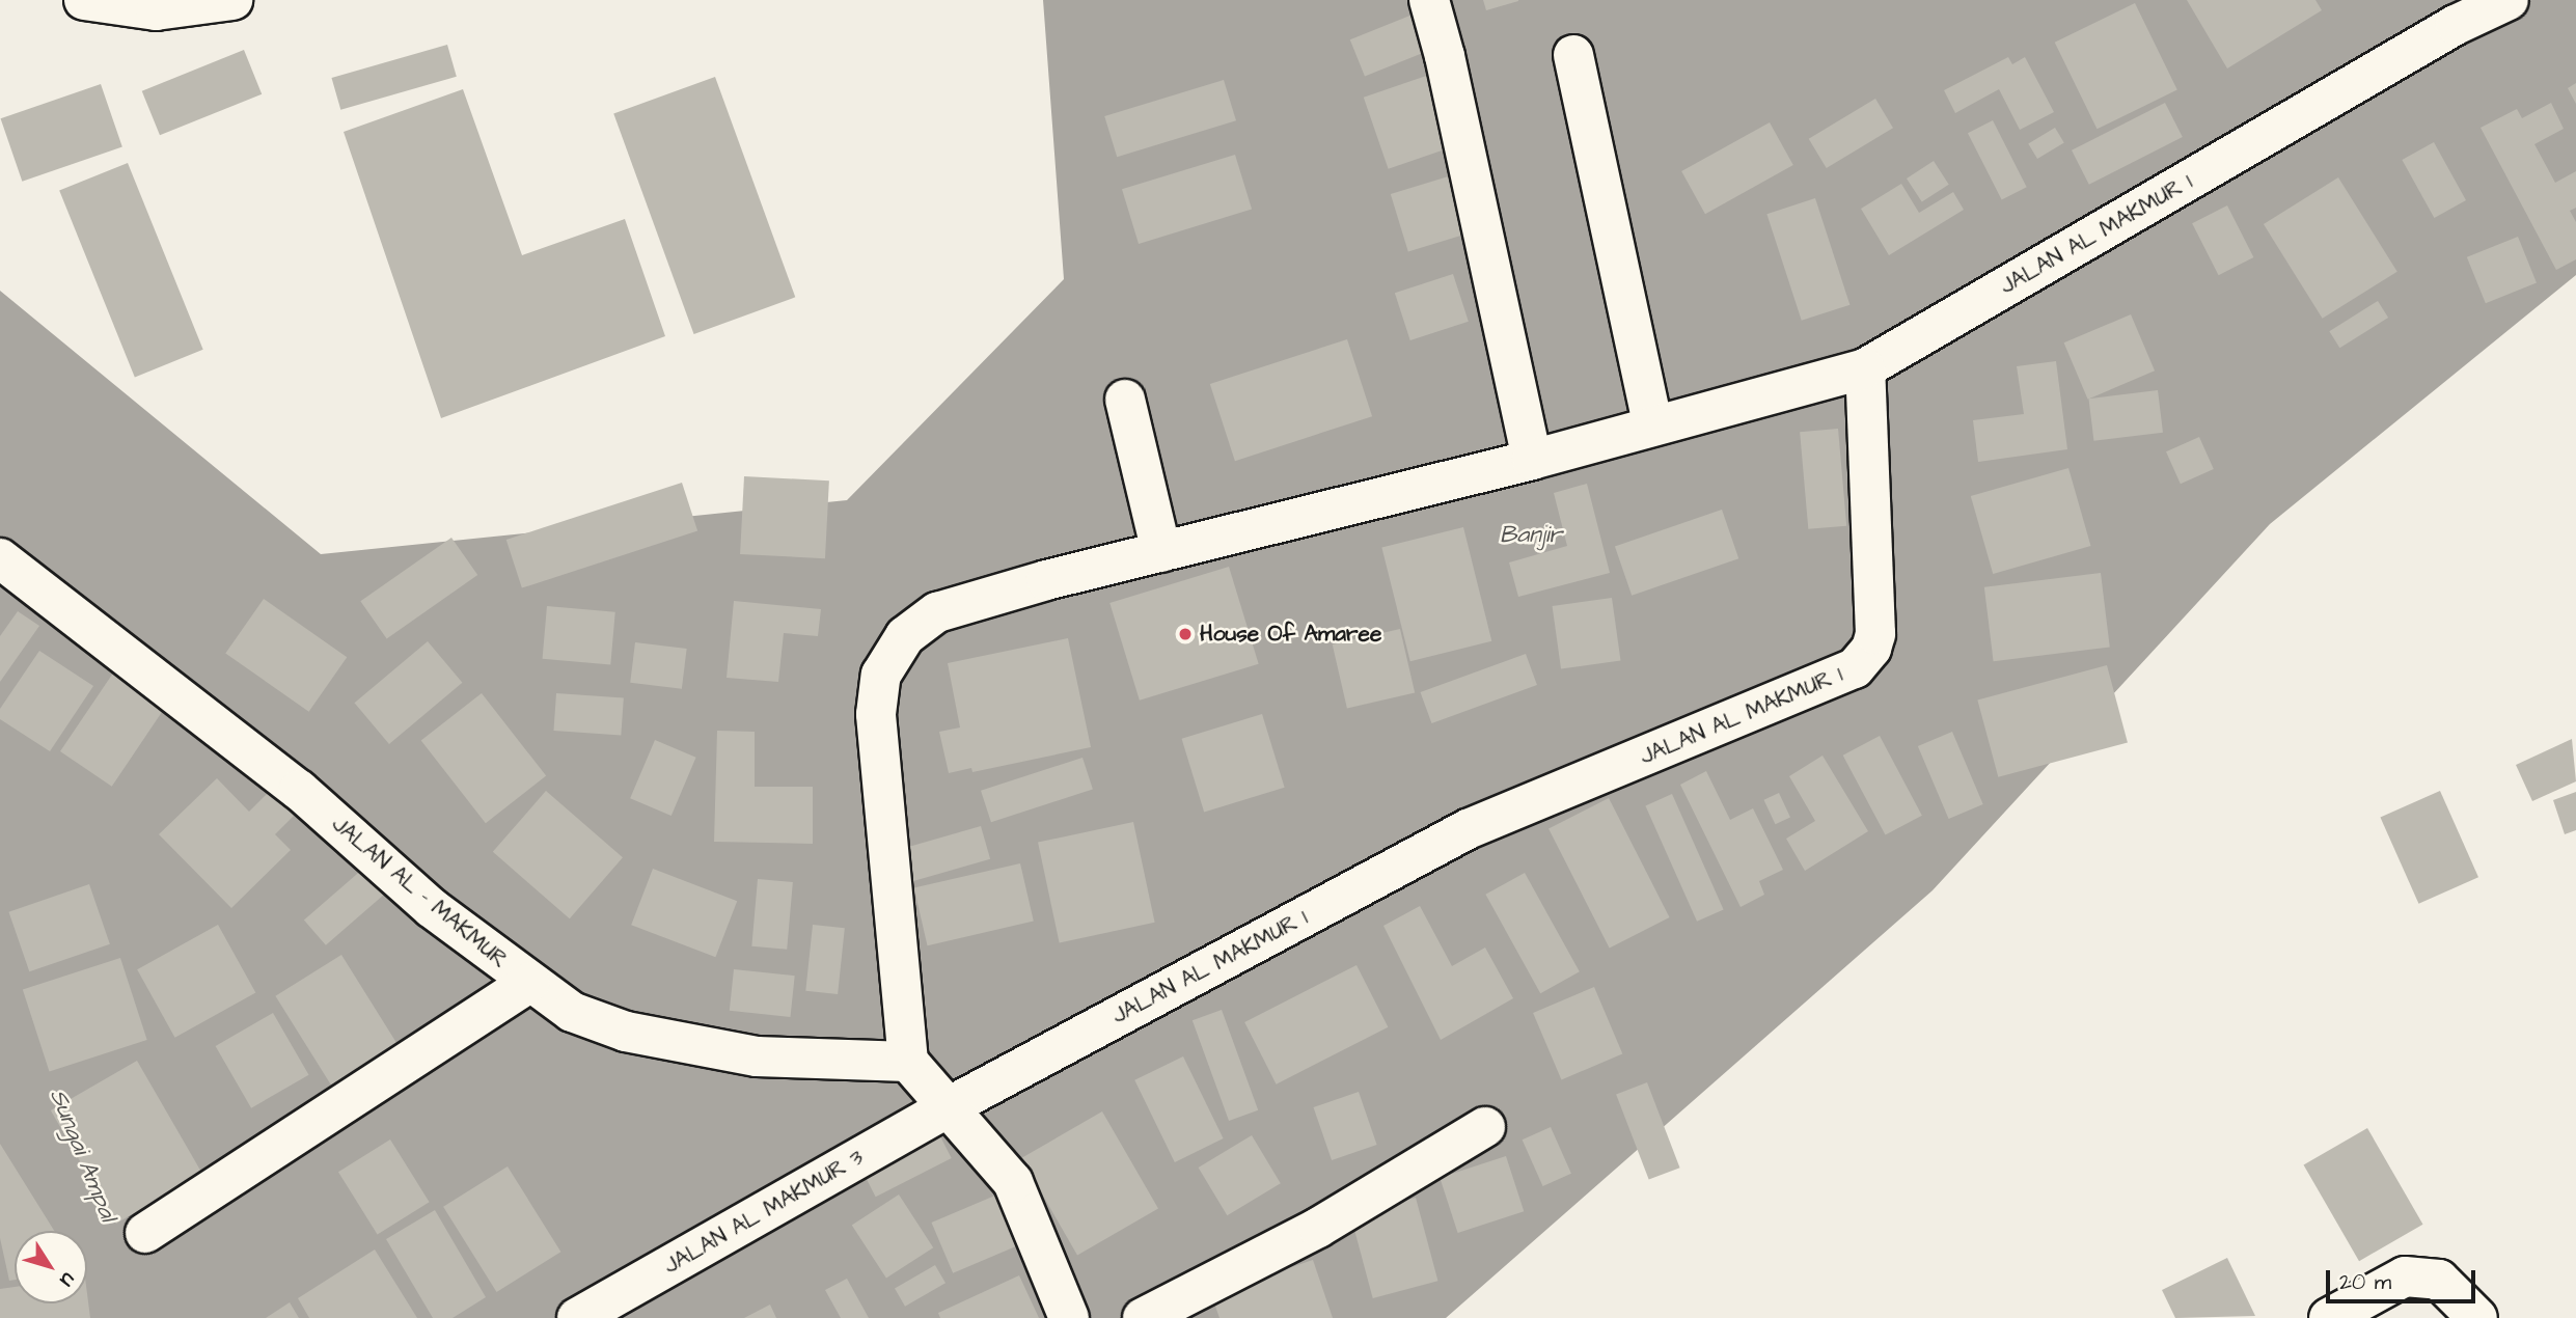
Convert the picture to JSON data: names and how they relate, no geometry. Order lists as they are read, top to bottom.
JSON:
{
  "streets": {
    "street": ["JALAN AL MAKMUR 1", "JALAN AL - MAKMUR", "JALAN AL MAKMUR 3"]
  },
  "crossings": [
    ["JALAN AL MAKMUR 1", "JALAN AL MAKMUR 3"]
  ],
  "water": ["Banjir", "Sungai Ampal"],
  "places": ["House Of Amaree"],
  "scale_bar": "20 m",
  "north": "bottom right"
}
